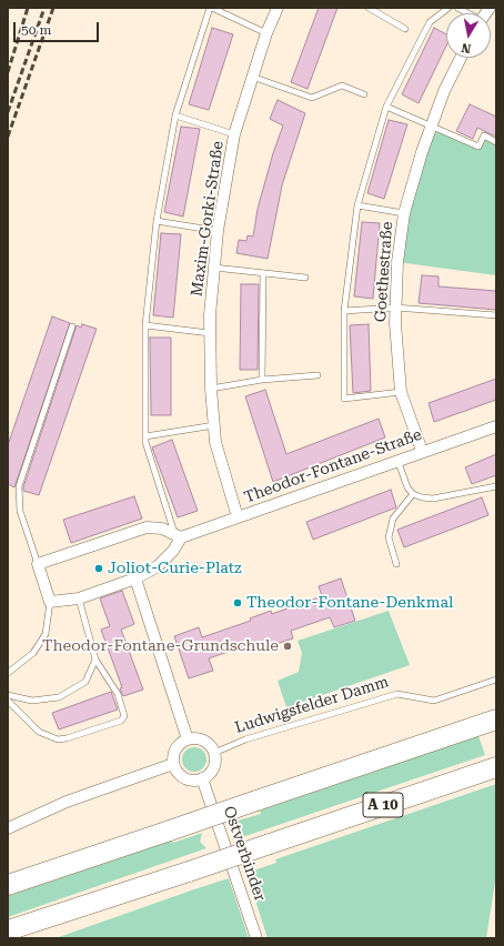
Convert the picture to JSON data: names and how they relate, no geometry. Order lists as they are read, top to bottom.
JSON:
{
  "streets": {
    "highway": ["A 10"],
    "street": [
      "Maxim-Gorki-Straße",
      "Goethestraße",
      "Theodor-Fontane-Straße",
      "Ostverbinder"
    ],
    "lane": ["Ludwigsfelder Damm"]
  },
  "crossings": [
    ["Maxim-Gorki-Straße", "Theodor-Fontane-Straße"],
    ["Goethestraße", "Theodor-Fontane-Straße"],
    ["Ludwigsfelder Damm", "Ostverbinder"]
  ],
  "places": ["Joliot-Curie-Platz", "Theodor-Fontane-Denkmal", "Theodor-Fontane-Grundschule"],
  "scale_bar": "50 m",
  "north": "bottom"
}
